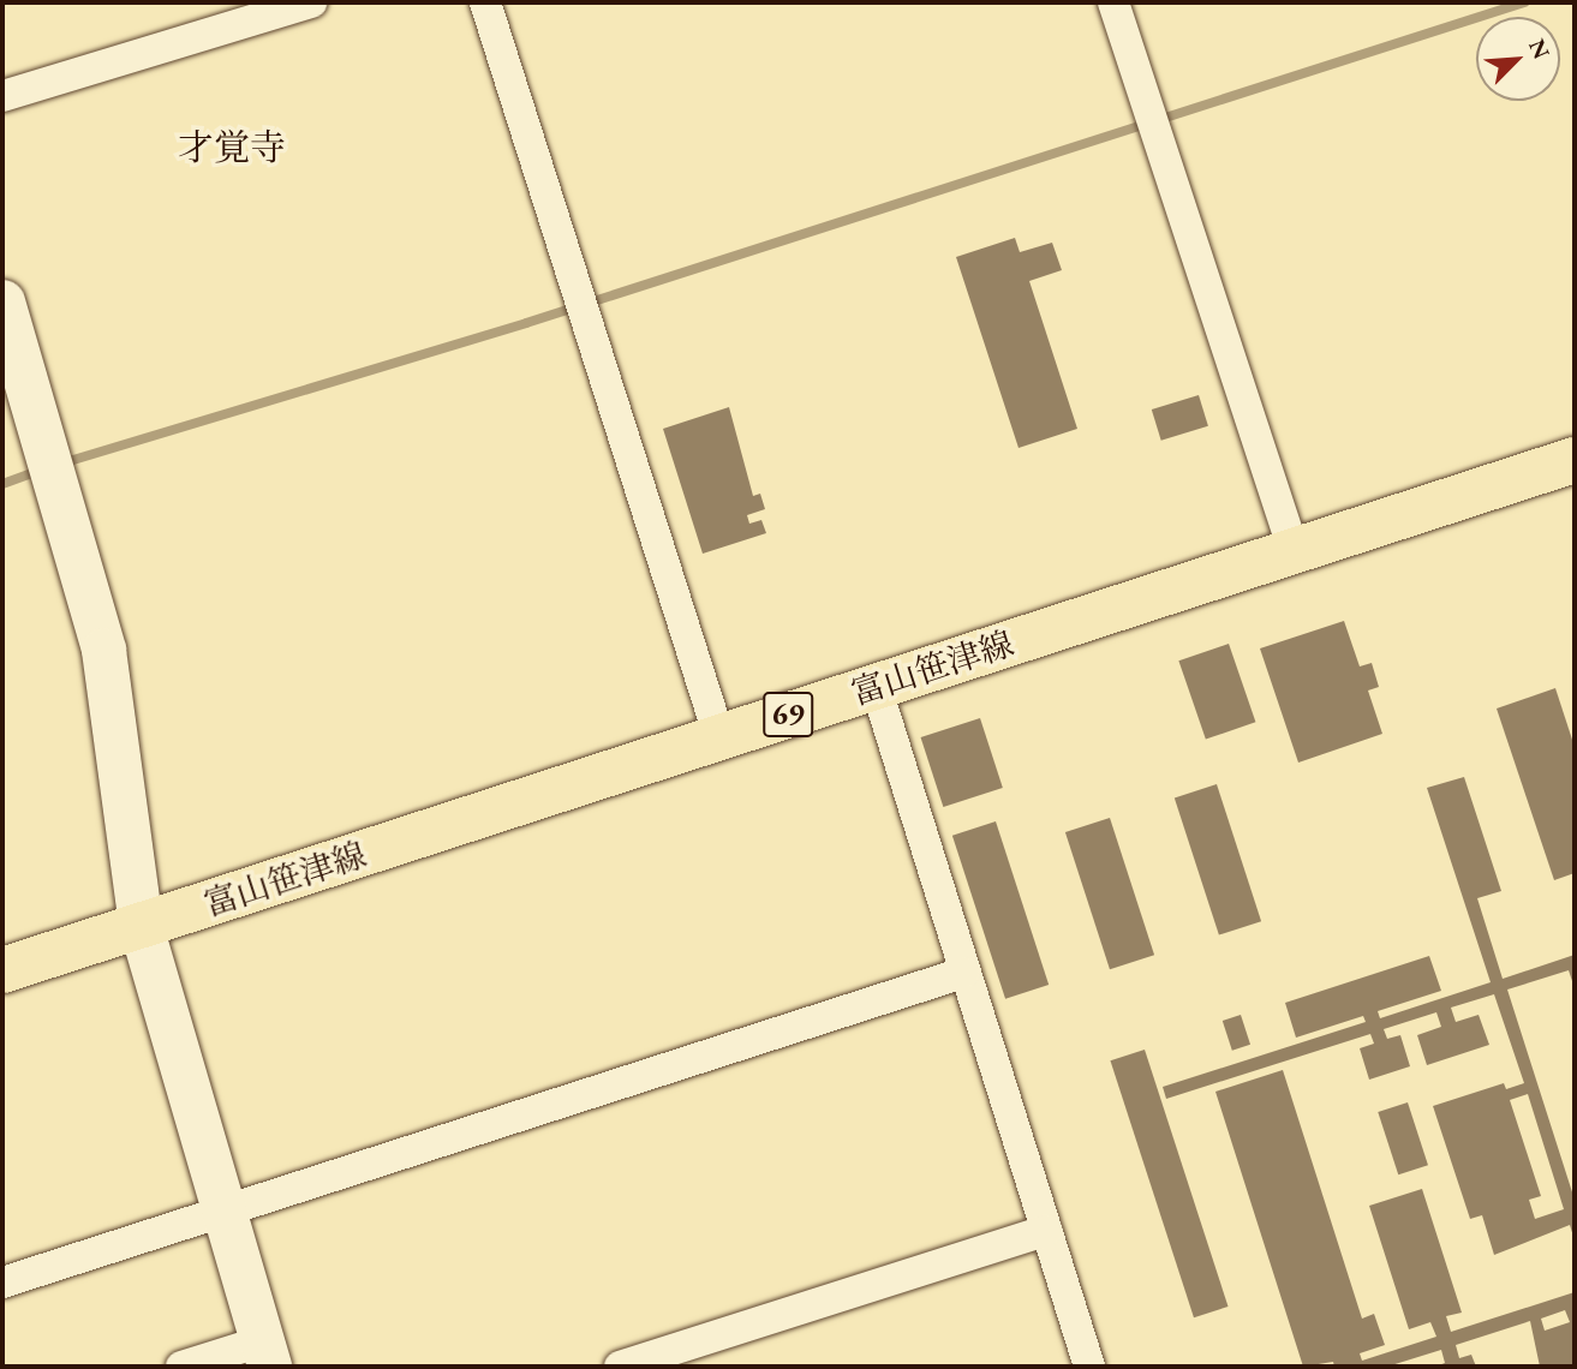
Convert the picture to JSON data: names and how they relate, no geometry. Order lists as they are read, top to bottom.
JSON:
{
  "streets": {
    "main road": ["富山笹津線", "69"]
  },
  "districts": ["才覚寺"],
  "north": "top right"
}
